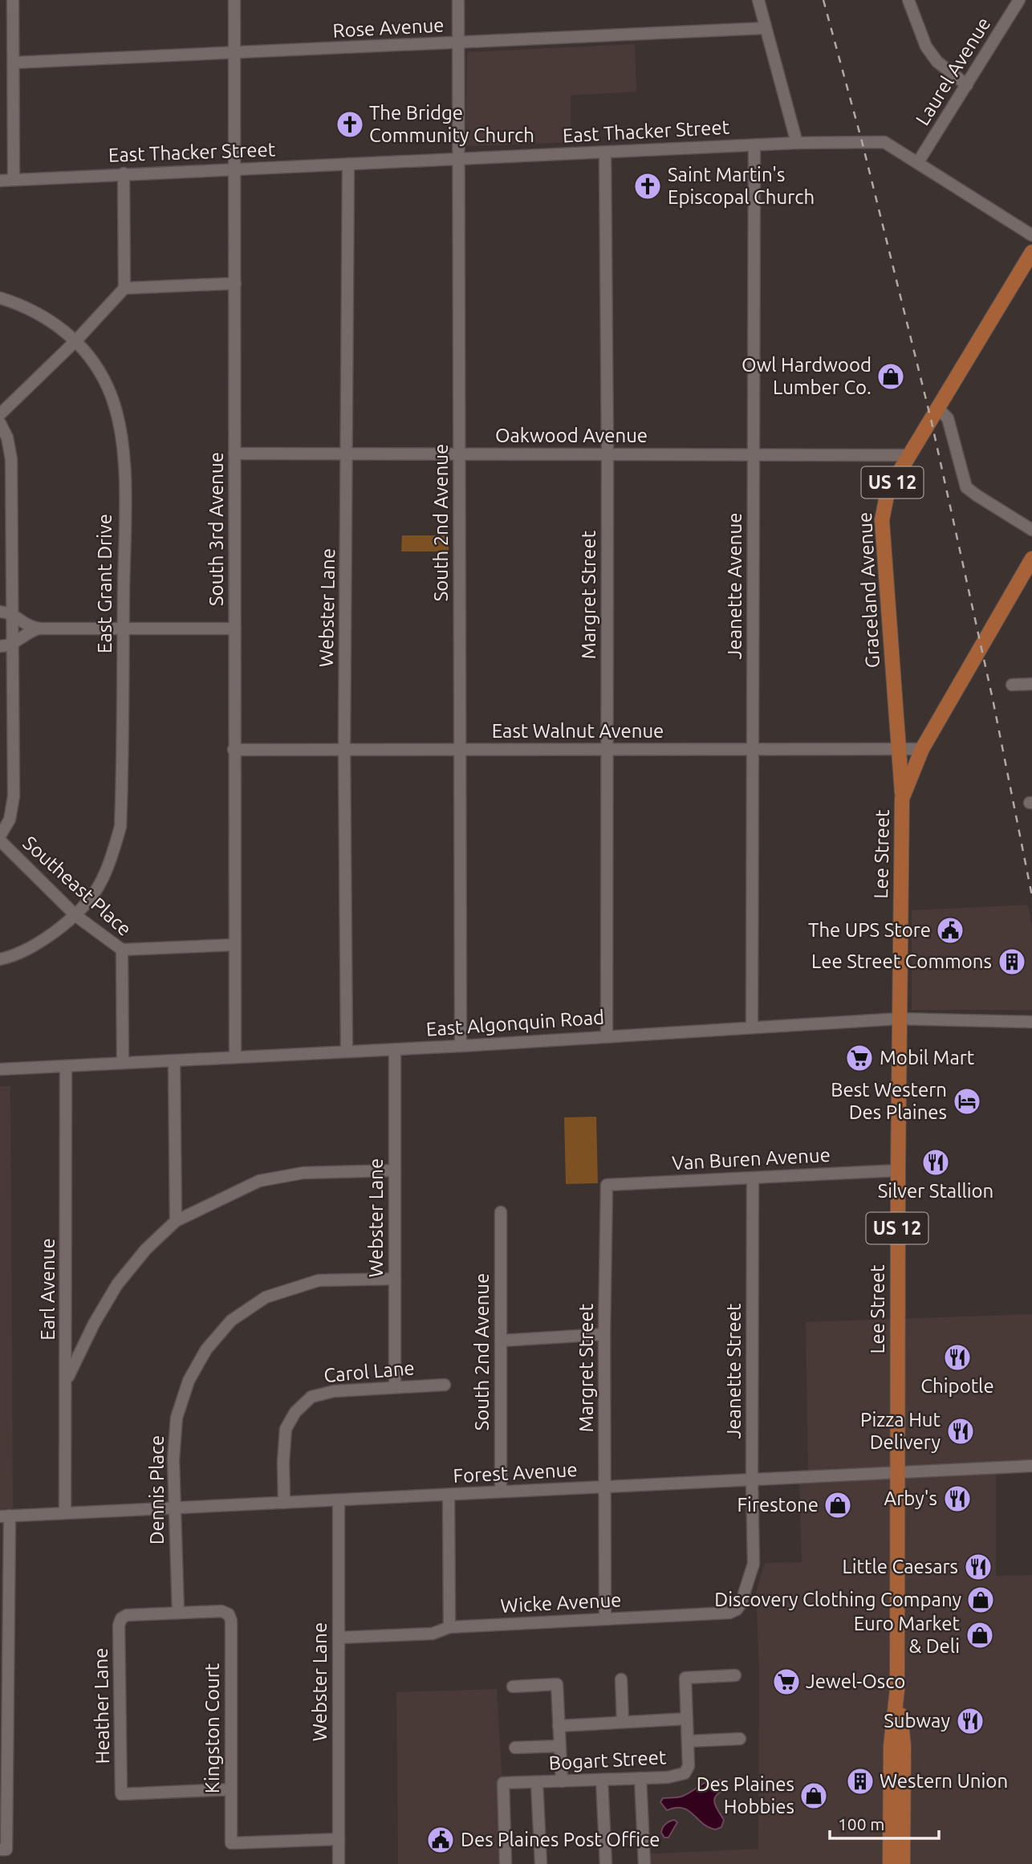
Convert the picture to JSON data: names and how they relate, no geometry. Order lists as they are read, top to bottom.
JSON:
{
  "streets": {
    "main road": ["US 12", "Graceland Avenue", "Lee Street"],
    "street": [
      "Rose Avenue",
      "Laurel Avenue",
      "East Thacker Street",
      "Oakwood Avenue",
      "South 2nd Avenue",
      "South 3rd Avenue",
      "East Grant Drive",
      "Jeanette Avenue",
      "Margret Street",
      "Webster Lane",
      "East Walnut Avenue",
      "Southeast Place",
      "East Algonquin Road",
      "Van Buren Avenue",
      "Earl Avenue",
      "Jeanette Street",
      "Carol Lane",
      "Forest Avenue",
      "Dennis Place",
      "Wicke Avenue",
      "Heather Lane",
      "Kingston Court",
      "Bogart Street"
    ]
  },
  "crossings": [
    ["Rose Avenue", "South 2nd Avenue"],
    ["Rose Avenue", "South 3rd Avenue"],
    ["Laurel Avenue", "East Thacker Street"],
    ["East Thacker Street", "South 2nd Avenue"],
    ["East Thacker Street", "South 3rd Avenue"],
    ["East Thacker Street", "Jeanette Avenue"],
    ["East Thacker Street", "Margret Street"],
    ["East Thacker Street", "Webster Lane"],
    ["Oakwood Avenue", "South 2nd Avenue"],
    ["Oakwood Avenue", "South 3rd Avenue"],
    ["Oakwood Avenue", "Jeanette Avenue"],
    ["Oakwood Avenue", "Graceland Avenue"],
    ["Oakwood Avenue", "Margret Street"],
    ["Oakwood Avenue", "Webster Lane"],
    ["South 2nd Avenue", "East Walnut Avenue"],
    ["South 2nd Avenue", "East Algonquin Road"],
    ["South 2nd Avenue", "Forest Avenue"],
    ["South 3rd Avenue", "East Walnut Avenue"],
    ["South 3rd Avenue", "East Algonquin Road"],
    ["East Grant Drive", "Southeast Place"],
    ["Jeanette Avenue", "East Walnut Avenue"],
    ["Jeanette Avenue", "East Algonquin Road"],
    ["Graceland Avenue", "East Walnut Avenue"],
    ["Graceland Avenue", "Lee Street"],
    ["Margret Street", "East Walnut Avenue"],
    ["Margret Street", "East Algonquin Road"],
    ["Margret Street", "Van Buren Avenue"],
    ["Margret Street", "Forest Avenue"],
    ["Margret Street", "Wicke Avenue"],
    ["Webster Lane", "East Walnut Avenue"],
    ["Webster Lane", "East Algonquin Road"],
    ["Webster Lane", "Carol Lane"],
    ["Webster Lane", "Forest Avenue"],
    ["Webster Lane", "Dennis Place"],
    ["Webster Lane", "Wicke Avenue"],
    ["Webster Lane", "Kingston Court"],
    ["East Walnut Avenue", "Lee Street"],
    ["Lee Street", "East Algonquin Road"],
    ["Lee Street", "Van Buren Avenue"],
    ["Lee Street", "Forest Avenue"],
    ["Southeast Place", "East Algonquin Road"],
    ["East Algonquin Road", "Earl Avenue"],
    ["Van Buren Avenue", "Jeanette Street"],
    ["Earl Avenue", "Forest Avenue"],
    ["Jeanette Street", "Forest Avenue"],
    ["Jeanette Street", "Wicke Avenue"],
    ["Carol Lane", "Forest Avenue"],
    ["Forest Avenue", "Dennis Place"],
    ["Dennis Place", "Heather Lane"],
    ["Heather Lane", "Kingston Court"]
  ],
  "places": {
    "church": ["The Bridge Community Church", "Saint Martin's Episcopal Church"],
    "shop": [
      "Owl Hardwood Lumber Co.",
      "Firestone",
      "Discovery Clothing Company",
      "Euro Market & Deli",
      "Des Plaines Hobbies"
    ],
    "public building": ["The UPS Store", "Des Plaines Post Office"],
    "building": ["Lee Street Commons", "Western Union"],
    "supermarket": ["Mobil Mart", "Jewel-Osco"],
    "hotel": ["Best Western Des Plaines"],
    "restaurant": [
      "Silver Stallion",
      "Chipotle",
      "Pizza Hut Delivery",
      "Arby's",
      "Little Caesars",
      "Subway"
    ]
  },
  "scale_bar": "100 m"
}
